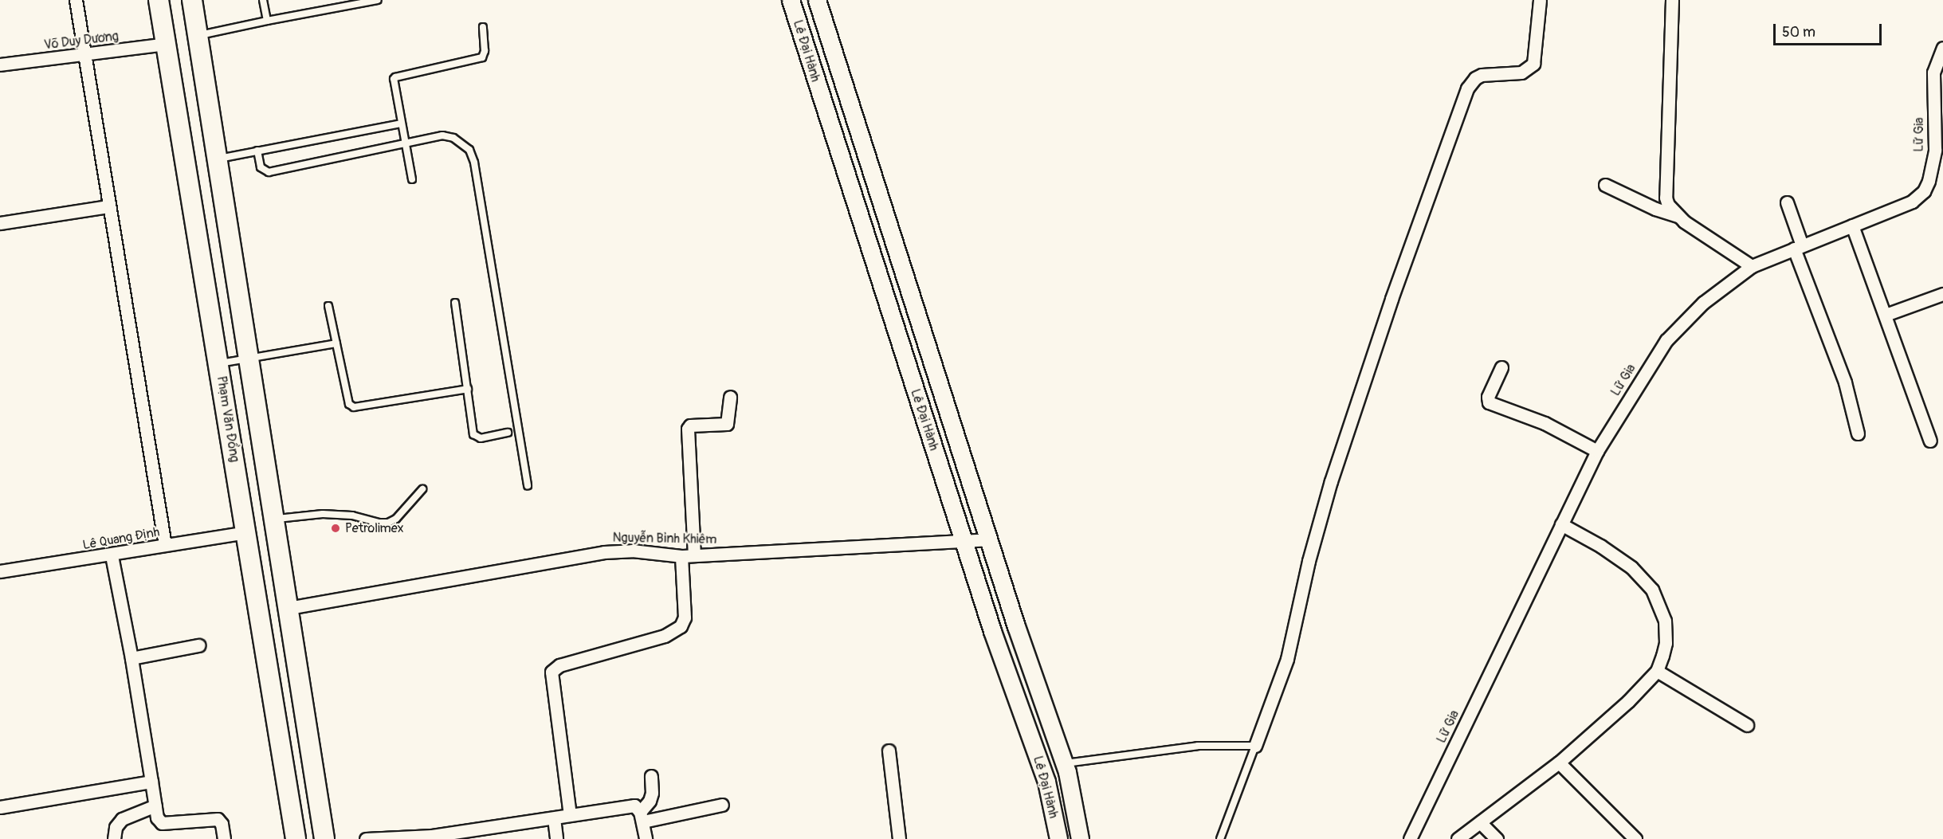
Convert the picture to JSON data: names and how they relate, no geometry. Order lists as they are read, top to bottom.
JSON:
{
  "streets": {
    "main road": ["Lê Đại Hành", "Phạm Văn Đồng"],
    "street": [
      "Võ Duy Dương",
      "Lữ Gia",
      "Lê Quang Định",
      "Nguyễn Bỉnh Khiêm"
    ]
  },
  "crossings": [
    ["Võ Duy Dương", "Phạm Văn Đồng"],
    ["Lê Đại Hành", "Nguyễn Bỉnh Khiêm"],
    ["Phạm Văn Đồng", "Lê Quang Định"]
  ],
  "places": ["Petrolimex"],
  "scale_bar": "50 m"
}
